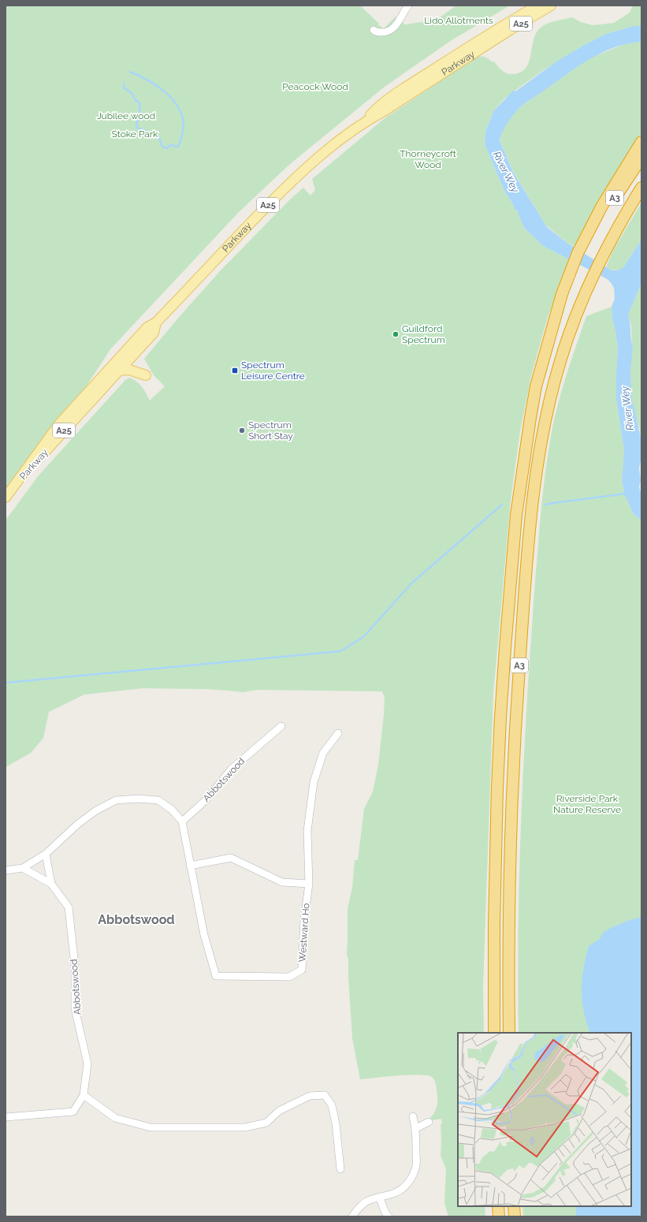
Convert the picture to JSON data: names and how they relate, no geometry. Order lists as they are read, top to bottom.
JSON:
{
  "streets": {
    "highway": ["A3"],
    "main road": ["A25", "Parkway"],
    "street": ["Abbotswood", "Westward Ho"]
  },
  "districts": ["Abbotswood"],
  "water": ["River Wey"],
  "parks": [
    "Lido Allotments",
    "Peacock Wood",
    "Jubilee wood",
    "Stoke Park",
    "Thorneycroft Wood",
    "Riverside Park Nature Reserve"
  ],
  "places": {
    "other": ["Guildford Spectrum", "Spectrum Short Stay"],
    "transit": ["Spectrum Leisure Centre"]
  }
}
